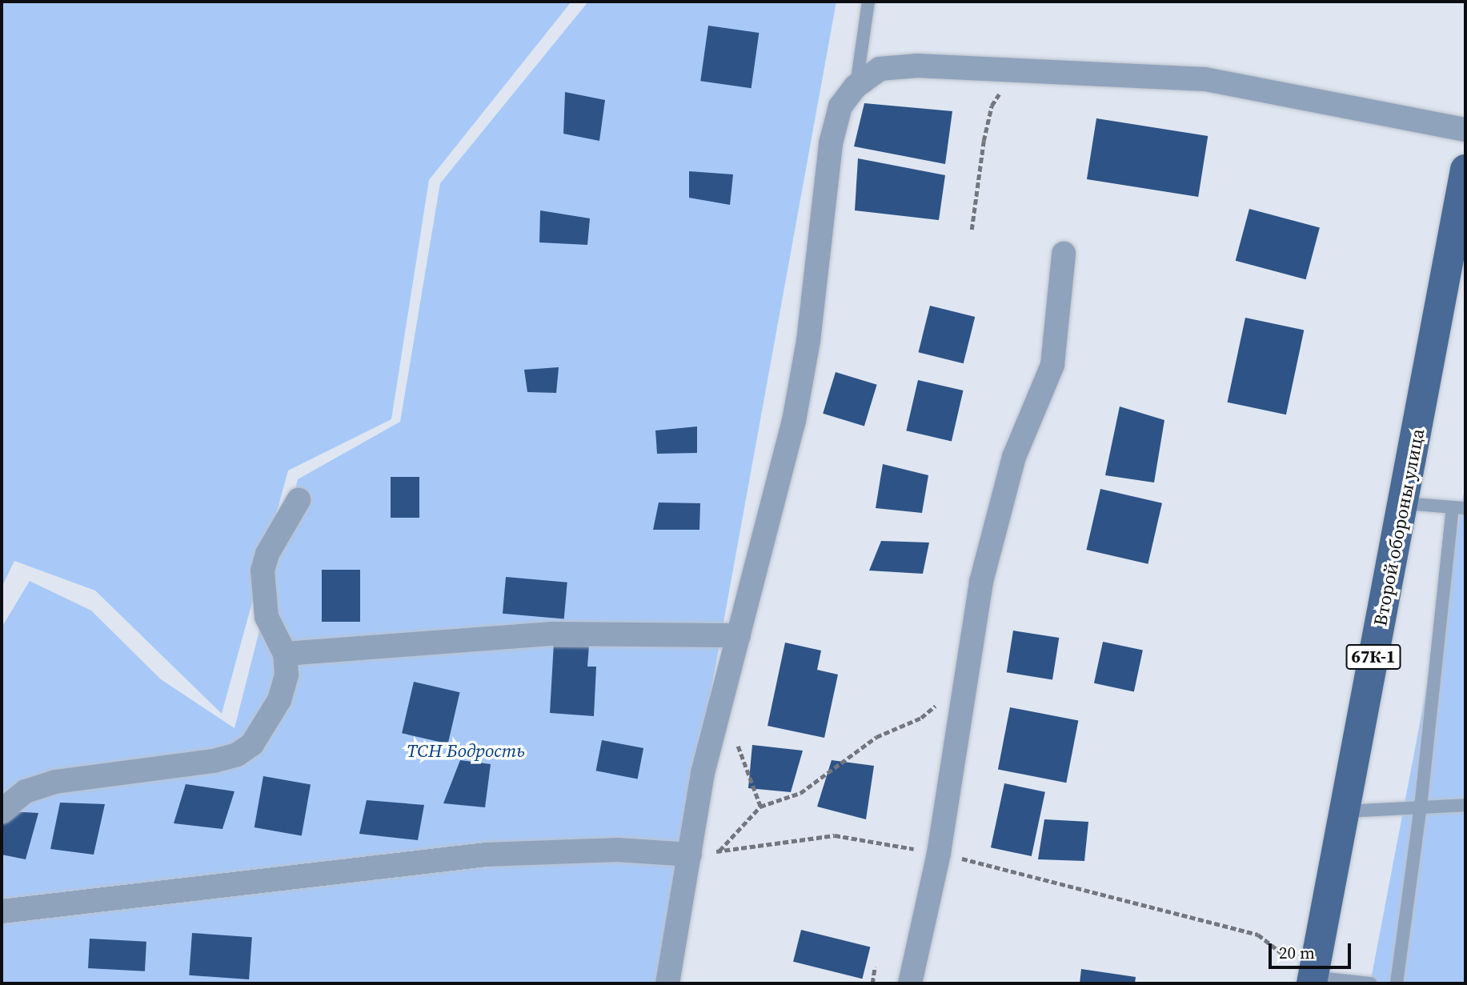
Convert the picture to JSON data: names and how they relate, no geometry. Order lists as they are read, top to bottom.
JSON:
{
  "streets": {
    "main road": ["Второй обороны улица", "67К-1"]
  },
  "parks": ["ТСН Бодрость"],
  "scale_bar": "20 m"
}
